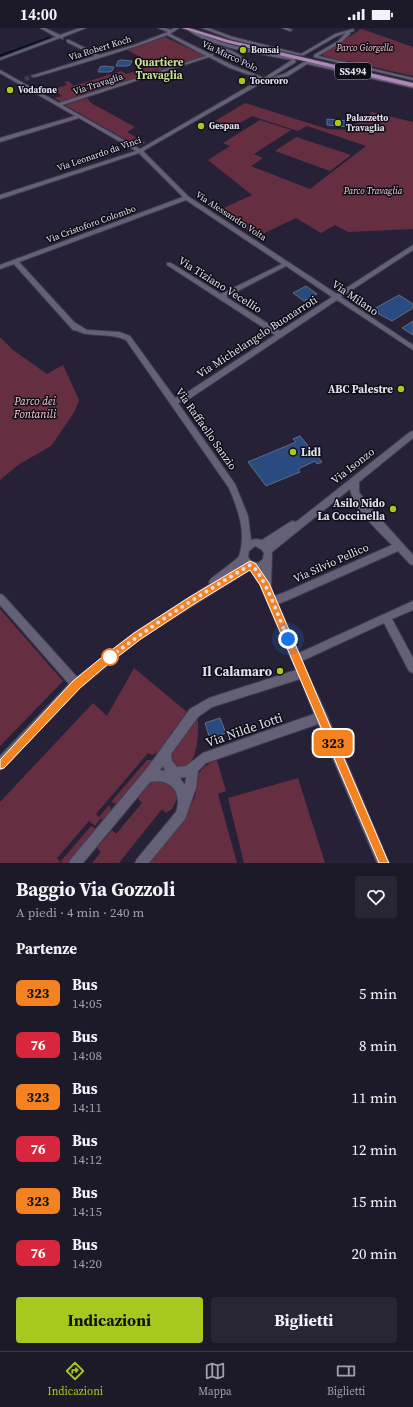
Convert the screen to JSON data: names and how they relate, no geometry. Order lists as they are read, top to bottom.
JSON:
{
  "streets": {
    "main road": ["SS494"],
    "street": [
      "Via Robert Koch",
      "Via Marco Polo",
      "Via Travaglia",
      "Via Leonardo da Vinci",
      "Via Alessandro Volta",
      "Via Cristoforo Colombo",
      "Via Tiziano Vecellio",
      "Via Milano",
      "Via Michelangelo Buonarroti",
      "Via Raffaello Sanzio",
      "Via Isonzo",
      "Via Silvio Pellico",
      "Via Nilde Iotti"
    ]
  },
  "crossings": [
    ["Via Robert Koch", "Via Marco Polo"],
    ["Via Robert Koch", "SS494"],
    ["Via Marco Polo", "Via Travaglia"],
    ["Via Marco Polo", "Via Leonardo da Vinci"],
    ["SS494", "Via Leonardo da Vinci"],
    ["Via Travaglia", "Via Alessandro Volta"],
    ["Via Leonardo da Vinci", "Via Alessandro Volta"],
    ["Via Alessandro Volta", "Via Cristoforo Colombo"],
    ["Via Alessandro Volta", "Via Milano"],
    ["Via Cristoforo Colombo", "Via Raffaello Sanzio"],
    ["Via Tiziano Vecellio", "Via Michelangelo Buonarroti"],
    ["Via Milano", "Via Michelangelo Buonarroti"],
    ["Via Michelangelo Buonarroti", "Via Raffaello Sanzio"],
    ["Via Raffaello Sanzio", "Via Isonzo"]
  ],
  "districts": ["Quartiere Travaglia"],
  "parks": ["Parco Giorgella", "Parco Travaglia", "Parco dei Fontanili"],
  "places": [
    "Bonsai",
    "Tocororo",
    "Vodafone",
    "Palazzetto Travaglia",
    "Gespan",
    "ABC Palestre",
    "Lidl",
    "Asilo Nido La Coccinella",
    "Il Calamaro"
  ],
  "lines": ["bus line 323"],
  "page": {
    "status": "14:00",
    "on_map": "323",
    "heading": [
      ["Baggio Via Gozzoli", "A piedi · 4 min · 240 m"],
      "Partenze"
    ],
    "list": [
      {
        "mark": "323",
        "name": "Bus",
        "note": "14:05",
        "value": "5 min"
      },
      {
        "mark": "76",
        "name": "Bus",
        "note": "14:08",
        "value": "8 min"
      },
      {
        "mark": "323",
        "name": "Bus",
        "note": "14:11",
        "value": "11 min"
      },
      {
        "mark": "76",
        "name": "Bus",
        "note": "14:12",
        "value": "12 min"
      },
      {
        "mark": "323",
        "name": "Bus",
        "note": "14:15",
        "value": "15 min"
      },
      {
        "mark": "76",
        "name": "Bus",
        "note": "14:20",
        "value": "20 min"
      }
    ],
    "buttons": ["Indicazioni", "Biglietti"],
    "tabs": ["Indicazioni", "Mappa", "Biglietti"]
  }
}
